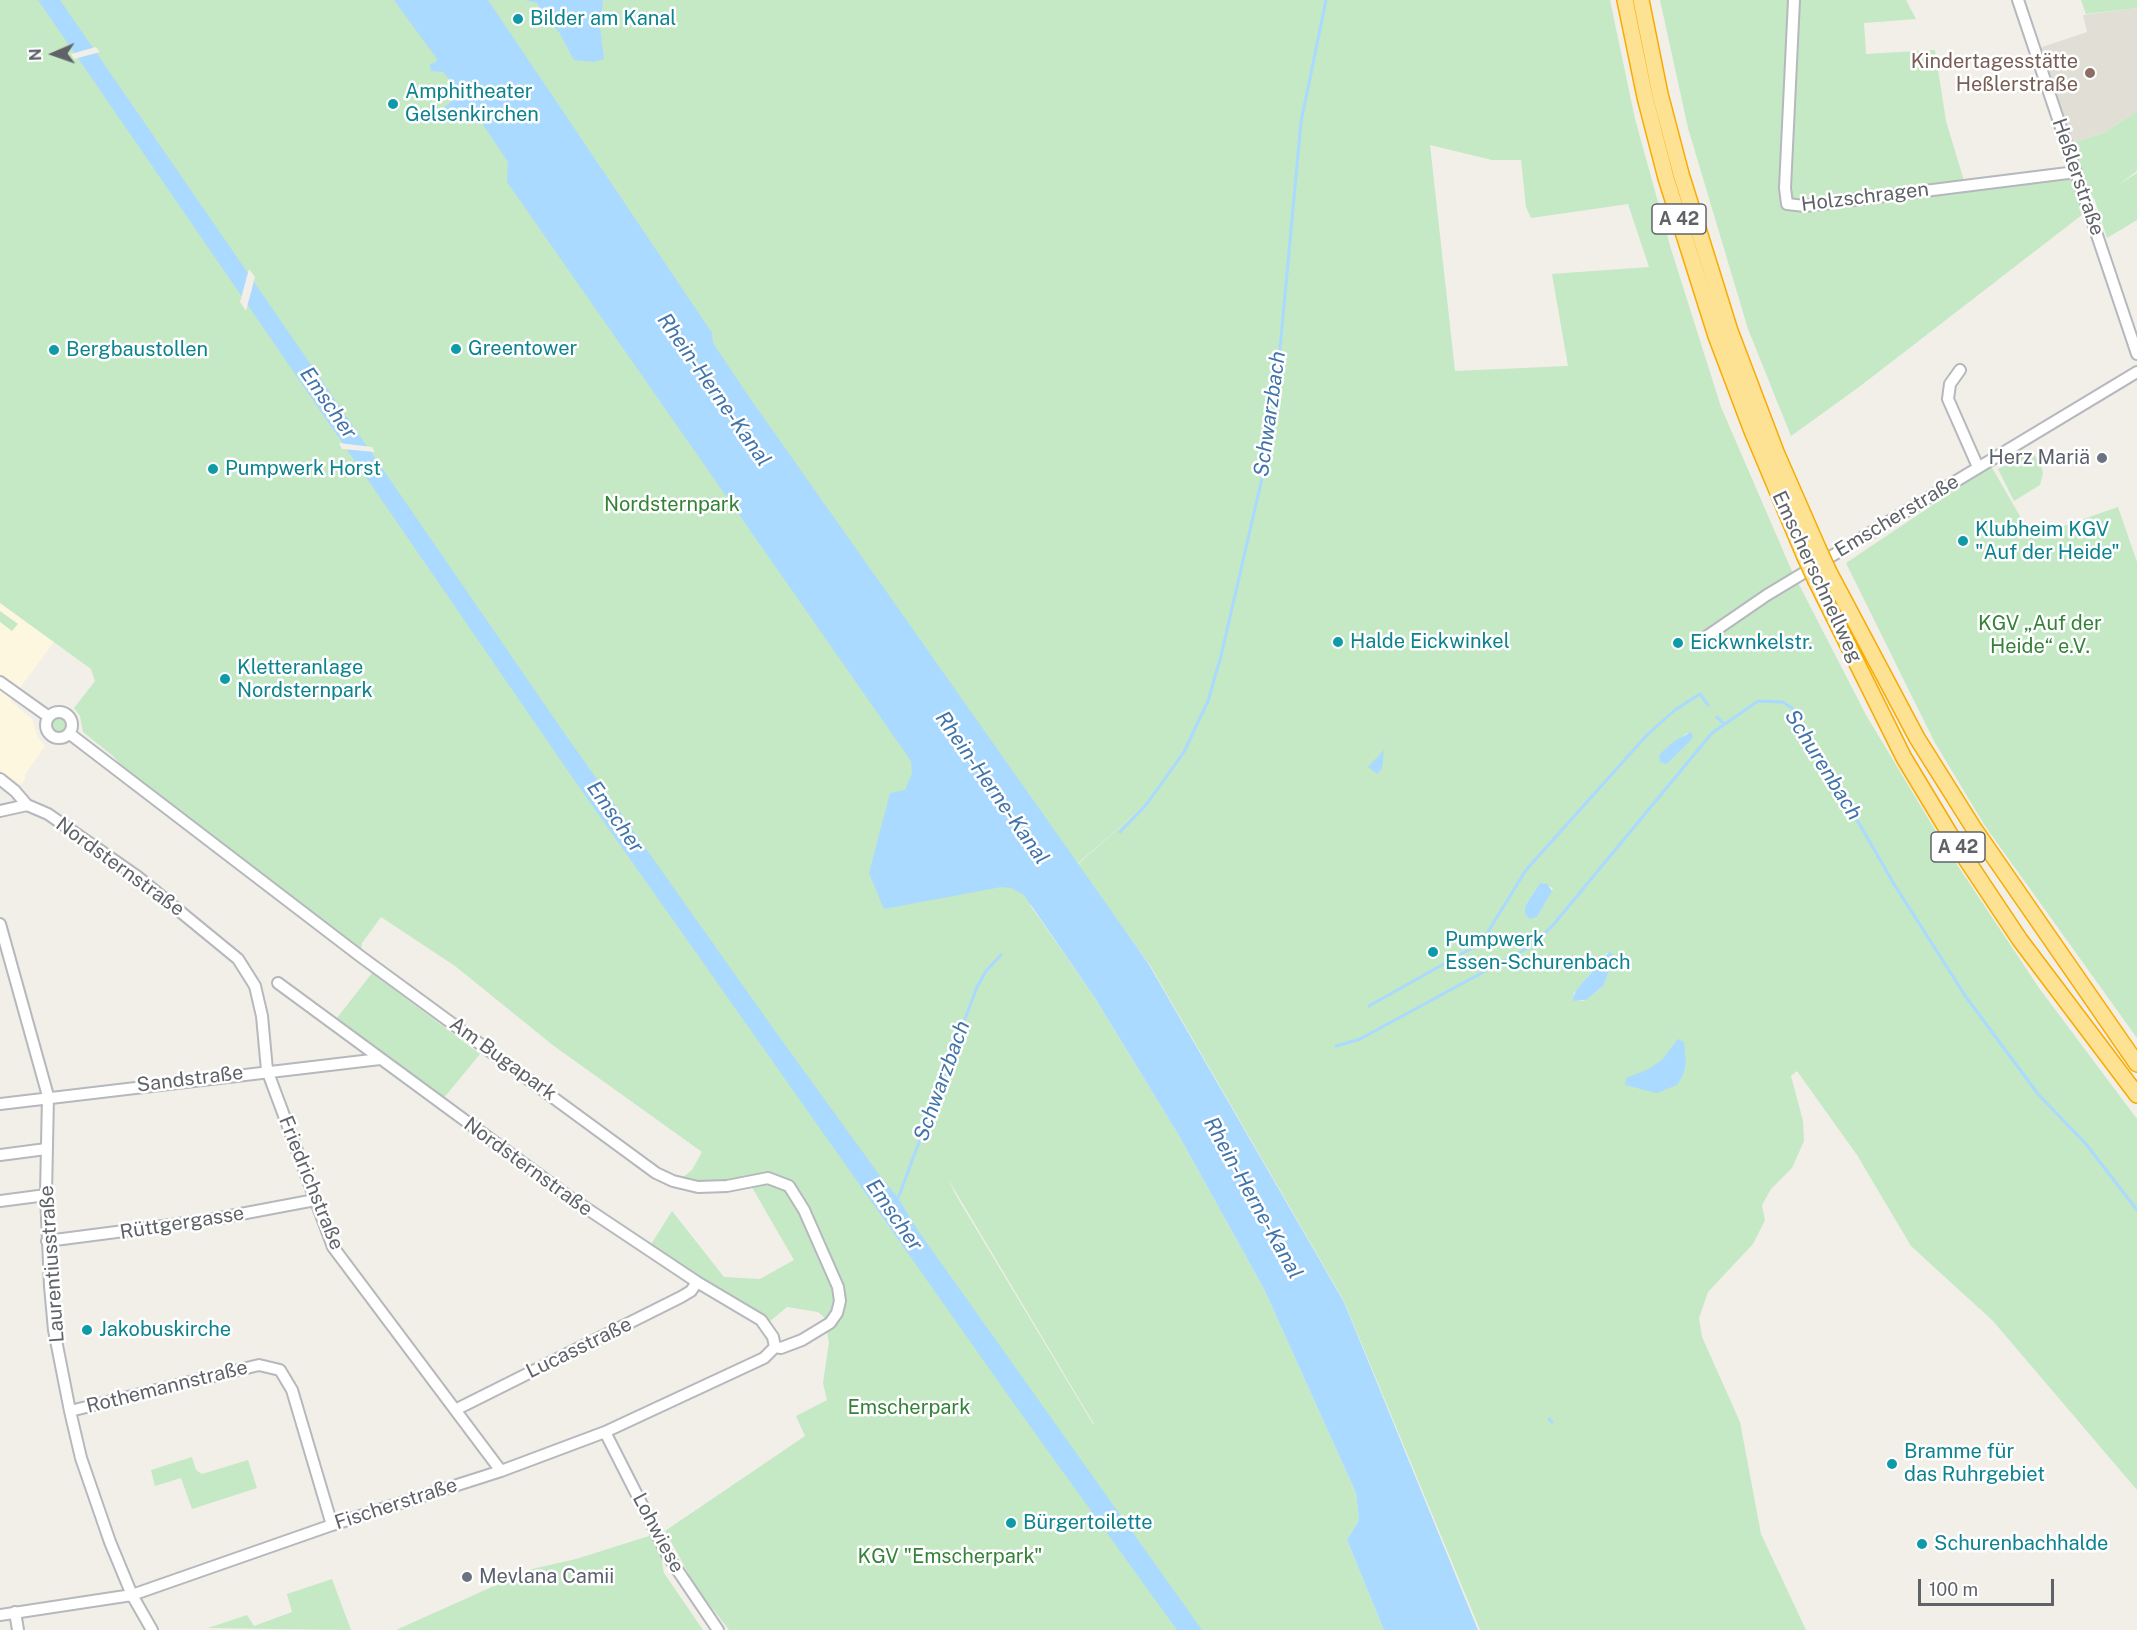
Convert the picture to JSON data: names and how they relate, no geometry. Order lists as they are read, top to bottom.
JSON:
{
  "streets": {
    "highway": ["A 42", "Emscherschnellweg"],
    "street": [
      "Heßlerstraße",
      "Holzschragen",
      "Emscherstraße",
      "Nordsternstraße",
      "Am Bugapark",
      "Sandstraße",
      "Friedrichstraße",
      "Rüttgergasse",
      "Laurentiusstraße",
      "Lucasstraße",
      "Rothemannstraße",
      "Fischerstraße",
      "Lohwiese"
    ]
  },
  "crossings": [
    ["Heßlerstraße", "Holzschragen"],
    ["Nordsternstraße", "Am Bugapark"],
    ["Nordsternstraße", "Sandstraße"],
    ["Nordsternstraße", "Friedrichstraße"],
    ["Nordsternstraße", "Lucasstraße"],
    ["Nordsternstraße", "Fischerstraße"],
    ["Am Bugapark", "Fischerstraße"],
    ["Sandstraße", "Friedrichstraße"],
    ["Sandstraße", "Laurentiusstraße"],
    ["Friedrichstraße", "Rüttgergasse"],
    ["Friedrichstraße", "Lucasstraße"],
    ["Friedrichstraße", "Fischerstraße"],
    ["Rüttgergasse", "Laurentiusstraße"],
    ["Laurentiusstraße", "Rothemannstraße"],
    ["Laurentiusstraße", "Fischerstraße"],
    ["Rothemannstraße", "Fischerstraße"],
    ["Fischerstraße", "Lohwiese"]
  ],
  "water": [
    "Rhein-Herne-Kanal",
    "Emscher",
    "Schwarzbach",
    "Schurenbach"
  ],
  "parks": [
    "Nordsternpark",
    "KGV „Auf der Heide“ e.V.",
    "Emscherpark",
    "KGV \"Emscherpark\""
  ],
  "places": [
    "Bilder am Kanal",
    "Kindertagesstätte Heßlerstraße",
    "Amphitheater Gelsenkirchen",
    "Greentower",
    "Bergbaustollen",
    "Herz Mariä",
    "Pumpwerk Horst",
    "Klubheim KGV \"Auf der Heide\"",
    "Halde Eickwinkel",
    "Eickwnkelstr.",
    "Kletteranlage Nordsternpark",
    "Pumpwerk Essen-Schurenbach",
    "Jakobuskirche",
    "Bramme für das Ruhrgebiet",
    "Bürgertoilette",
    "Schurenbachhalde",
    "Mevlana Camii"
  ],
  "scale_bar": "100 m",
  "north": "left"
}
